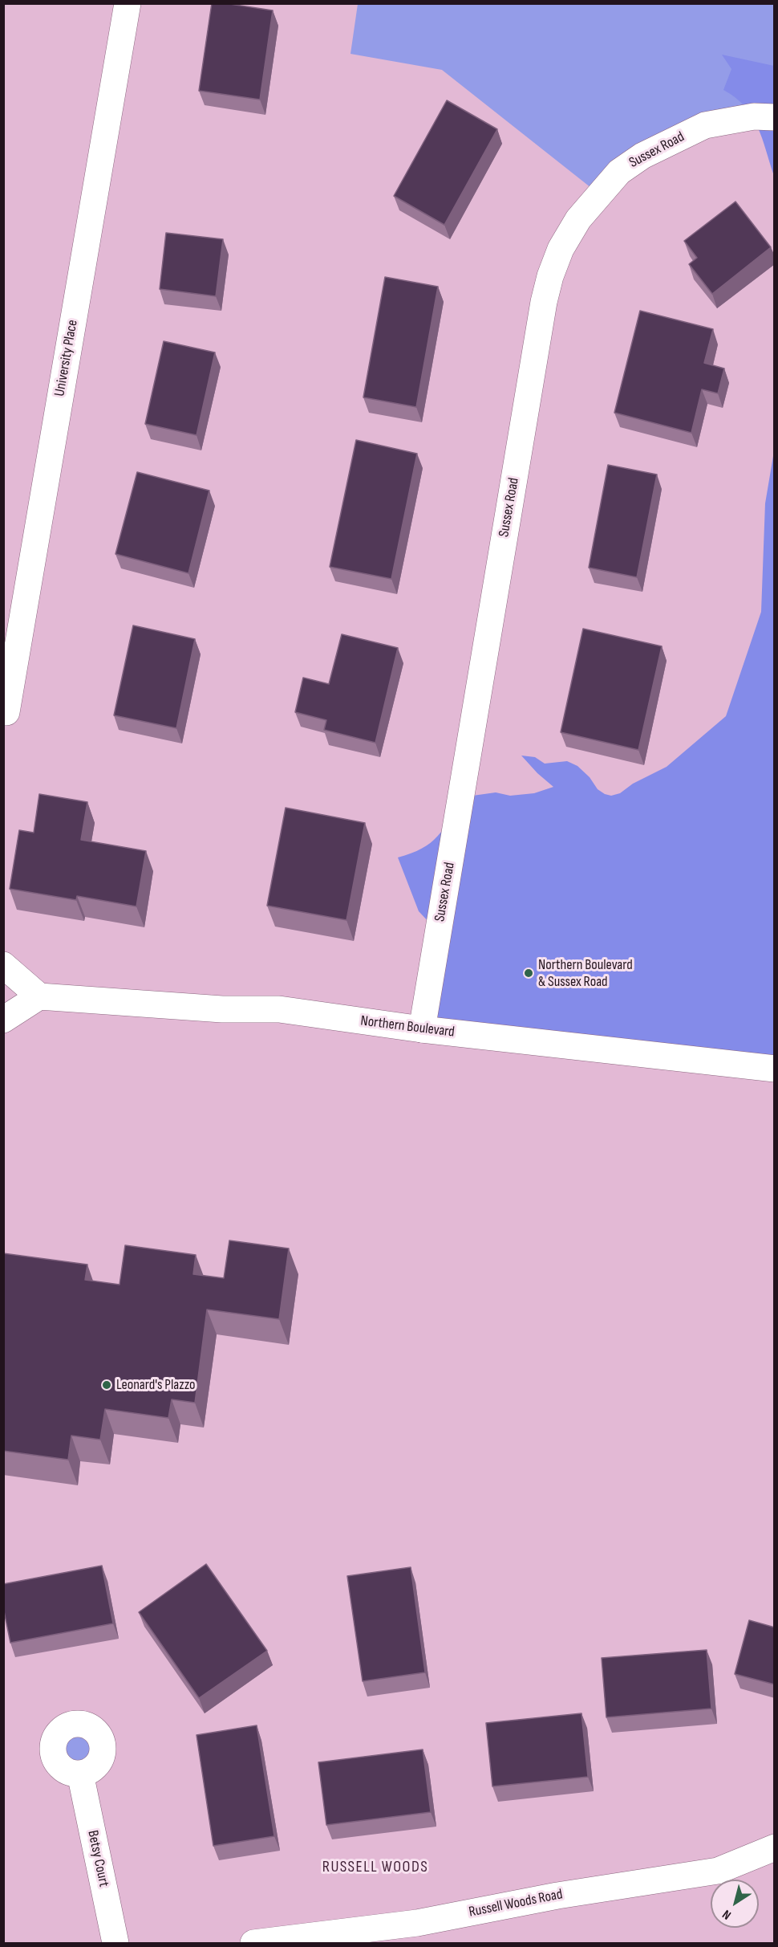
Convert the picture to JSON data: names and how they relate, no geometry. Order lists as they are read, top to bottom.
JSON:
{
  "streets": {
    "street": [
      "Sussex Road",
      "University Place",
      "Northern Boulevard",
      "Betsy Court",
      "Russell Woods Road"
    ]
  },
  "crossings": [
    ["Sussex Road", "Northern Boulevard"]
  ],
  "districts": ["RUSSELL WOODS"],
  "places": ["Northern Boulevard & Sussex Road", "Leonard's Plazzo"],
  "north": "bottom left"
}
